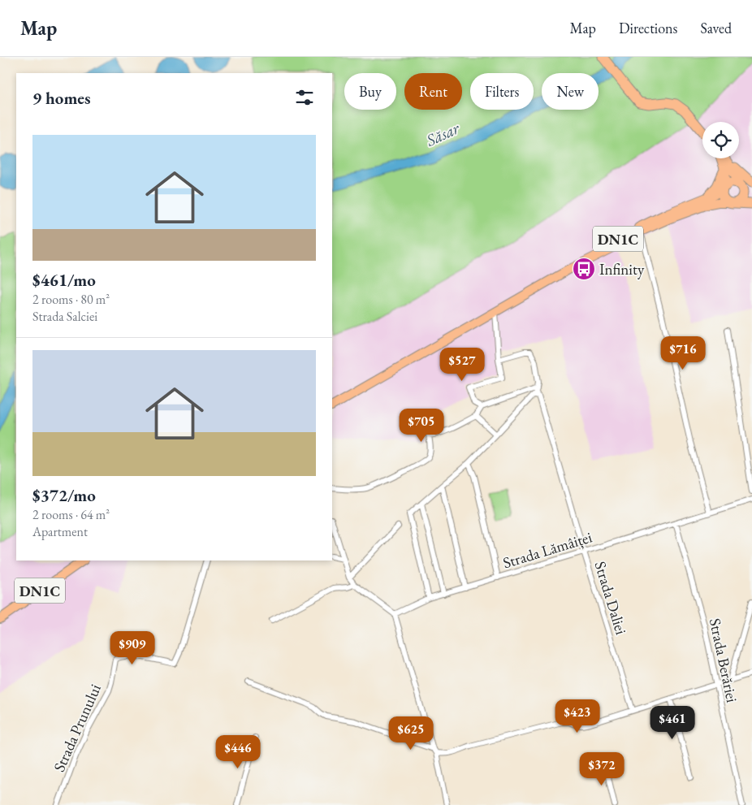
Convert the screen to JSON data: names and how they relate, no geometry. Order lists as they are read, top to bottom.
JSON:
{
  "streets": {
    "highway": ["DN1C"],
    "street": [
      "Strada Lămâiței",
      "Strada Daliei",
      "Strada Berăriei",
      "Strada Prunului"
    ]
  },
  "crossings": [
    ["Strada Lămâiței", "Strada Daliei"],
    ["Strada Lămâiței", "Strada Berăriei"]
  ],
  "water": ["Săsar"],
  "places": {
    "bus stop": ["Infinity"]
  },
  "page": {
    "header": "Map",
    "nav": ["Map", "Directions", "Saved"],
    "chip": [
      "Buy",
      "Rent",
      "Filters",
      "New"
    ],
    "heading": "9 homes",
    "list": [
      {
        "name": "$461/mo",
        "note": "2 rooms · 80 m² · Strada Salciei"
      },
      {
        "name": "$372/mo",
        "note": "2 rooms · 64 m² · Apartment"
      }
    ],
    "price": [
      "$716",
      "$527",
      "$705",
      "$909",
      "$423",
      "$461",
      "$625",
      "$446",
      "$372"
    ]
  }
}
